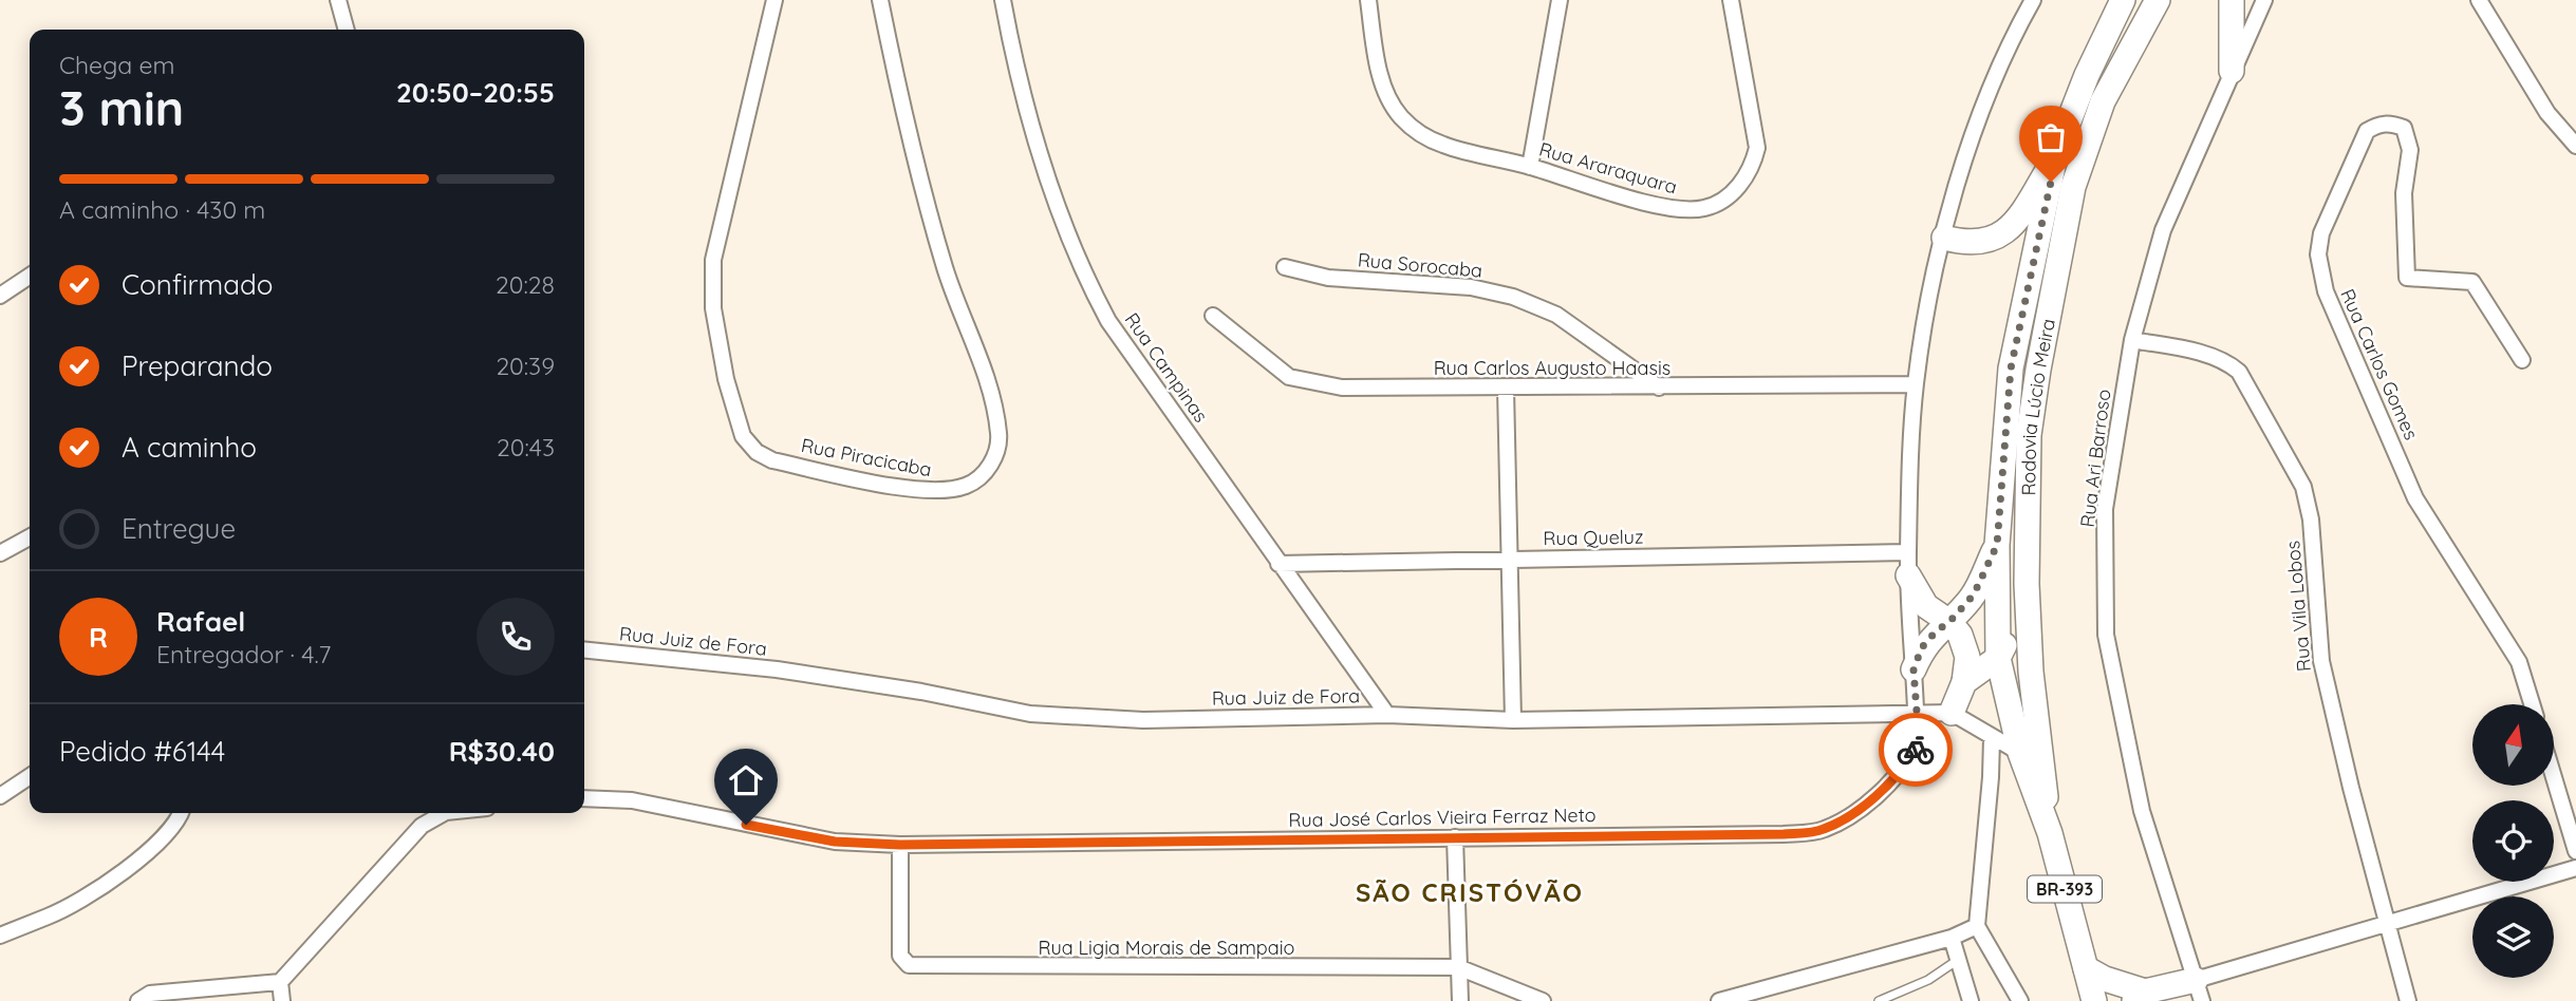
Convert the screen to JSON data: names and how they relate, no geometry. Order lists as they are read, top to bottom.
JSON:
{
  "streets": {
    "main road": ["Rodovia Lúcio Meira", "BR-393"],
    "street": [
      "Rua Araraquara",
      "Rua Sorocaba",
      "Rua Carlos Gomes",
      "Rua Campinas",
      "Rua Carlos Augusto Haasis",
      "Rua Piracicaba",
      "Rua Ari Barroso",
      "Rua Queluz",
      "Rua Vila Lobos",
      "Rua Juiz de Fora",
      "Rua José Carlos Vieira Ferraz Neto",
      "Rua Ligia Morais de Sampaio"
    ]
  },
  "crossings": [
    ["Rua Sorocaba", "Rua Carlos Augusto Haasis"],
    ["Rua Campinas", "Rua Queluz"],
    ["Rua Campinas", "Rua Juiz de Fora"],
    ["Rua Carlos Augusto Haasis", "Rua José Carlos Vieira Ferraz Neto"],
    ["Rodovia Lúcio Meira", "Rua Juiz de Fora"],
    ["Rua Ari Barroso", "Rua Vila Lobos"],
    ["Rua Queluz", "Rua José Carlos Vieira Ferraz Neto"],
    ["Rua Juiz de Fora", "Rua José Carlos Vieira Ferraz Neto"],
    ["Rua José Carlos Vieira Ferraz Neto", "Rua Ligia Morais de Sampaio"]
  ],
  "districts": ["SÃO CRISTÓVÃO"],
  "north": "top",
  "page": {
    "heading": ["3 min", "Chega em", "20:50–20:55"],
    "panel": [
      "Rafael",
      "Entregador · 4.7",
      "Pedido #6144",
      "R$30.40"
    ],
    "bar": "A caminho · 430 m",
    "list": [
      ["Confirmado", "20:28"],
      ["Preparando", "20:39"],
      ["A caminho", "20:43"],
      "Entregue"
    ],
    "round": "R"
  }
}
